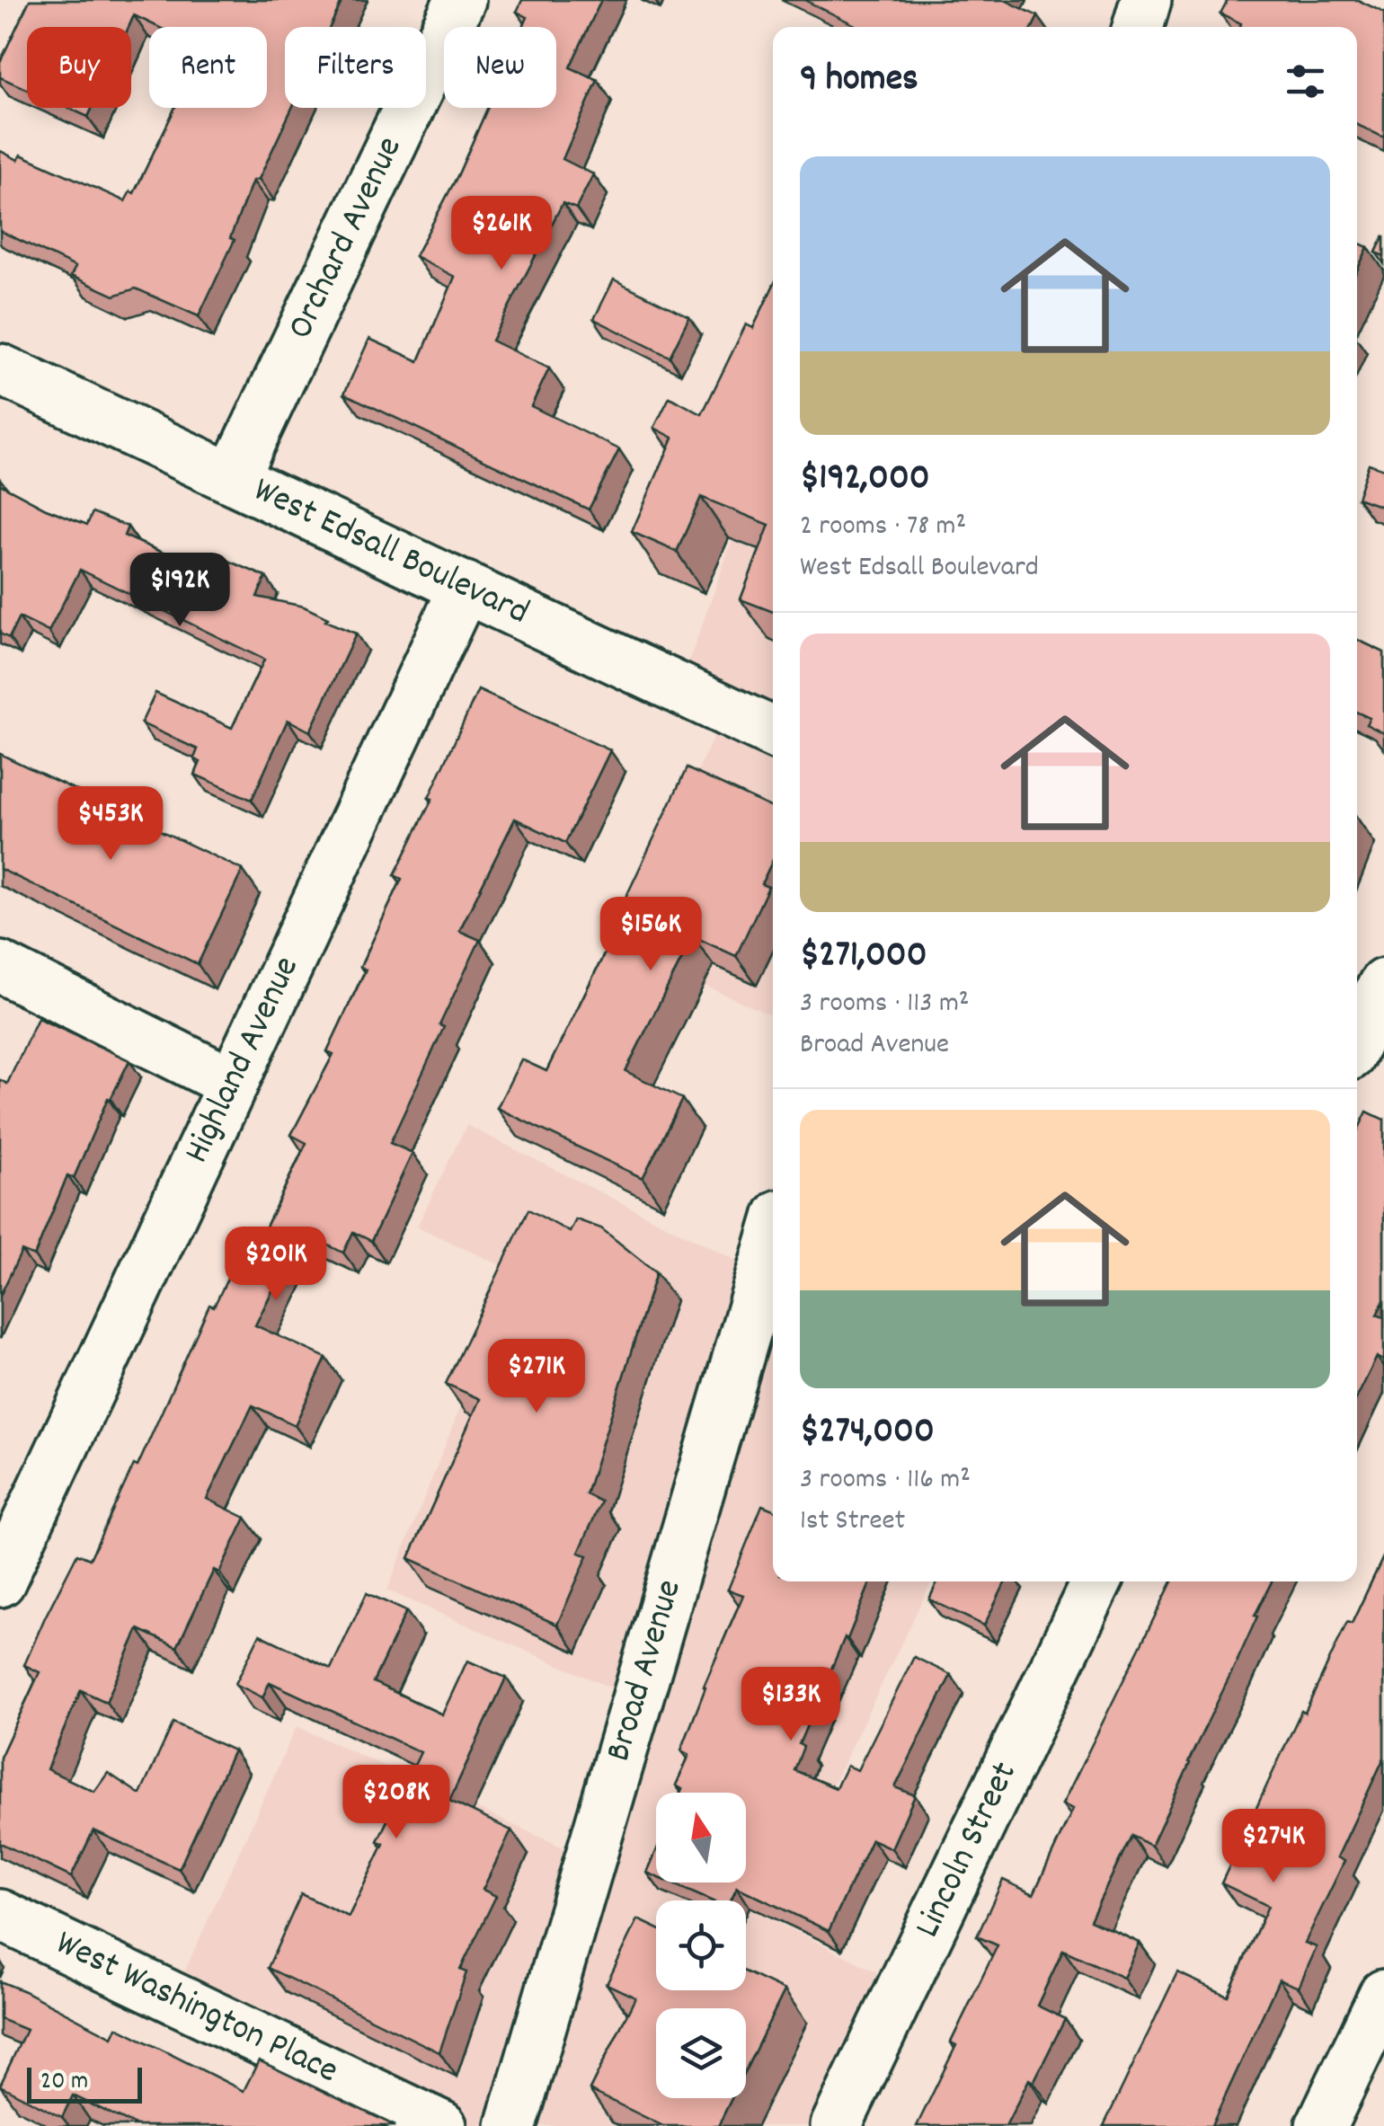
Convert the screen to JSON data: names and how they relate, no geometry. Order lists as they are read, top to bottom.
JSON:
{
  "streets": {
    "street": [
      "Orchard Avenue",
      "West Edsall Boulevard",
      "Highland Avenue",
      "Broad Avenue",
      "Lincoln Street",
      "West Washington Place"
    ]
  },
  "crossings": [
    ["Orchard Avenue", "West Edsall Boulevard"],
    ["West Edsall Boulevard", "Highland Avenue"]
  ],
  "scale_bar": "20 m",
  "north": "top",
  "page": {
    "chip": [
      "Buy",
      "Rent",
      "Filters",
      "New"
    ],
    "heading": "9 homes",
    "list": [
      {
        "name": "$192,000",
        "note": "2 rooms · 78 m² · West Edsall Boulevard"
      },
      {
        "name": "$271,000",
        "note": "3 rooms · 113 m² · Broad Avenue"
      },
      {
        "name": "$274,000",
        "note": "3 rooms · 116 m² · 1st Street"
      }
    ],
    "price": [
      "$261K",
      "$192K",
      "$453K",
      "$156K",
      "$201K",
      "$271K",
      "$133K",
      "$208K",
      "$274K"
    ],
    "scale": "20 m"
  }
}
